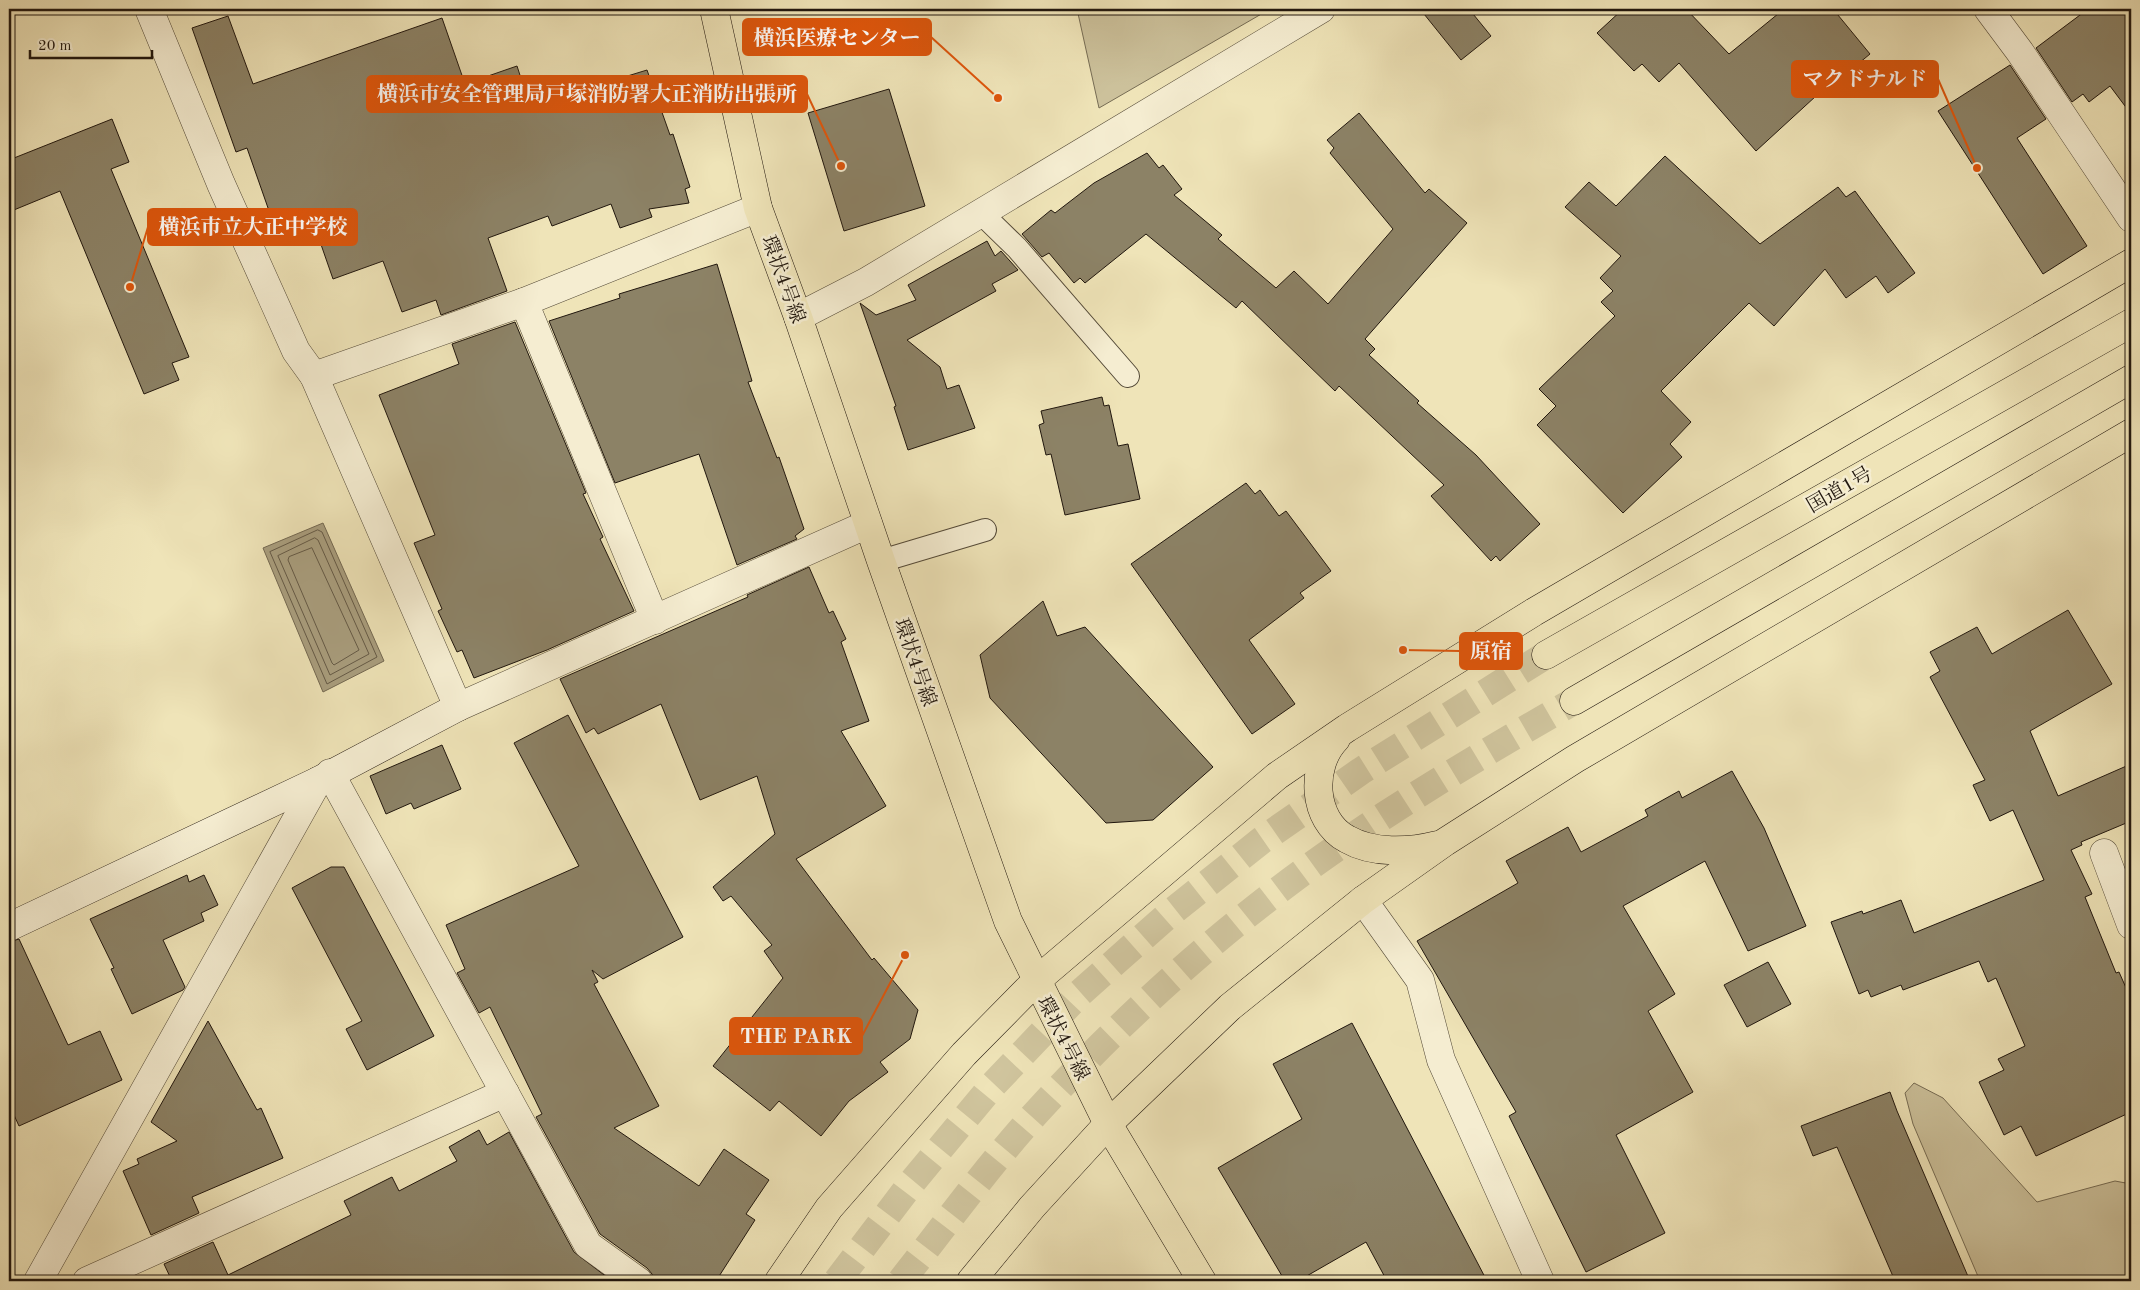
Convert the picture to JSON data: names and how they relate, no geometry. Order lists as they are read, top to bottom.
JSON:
{
  "streets": {
    "main road": ["環状4号線", "国道1号"]
  },
  "places": [
    "横浜医療センター",
    "横浜市安全管理局戸塚消防署大正消防出張所",
    "マクドナルド",
    "横浜市立大正中学校",
    "原宿",
    "THE PARK"
  ],
  "scale_bar": "20 m"
}
